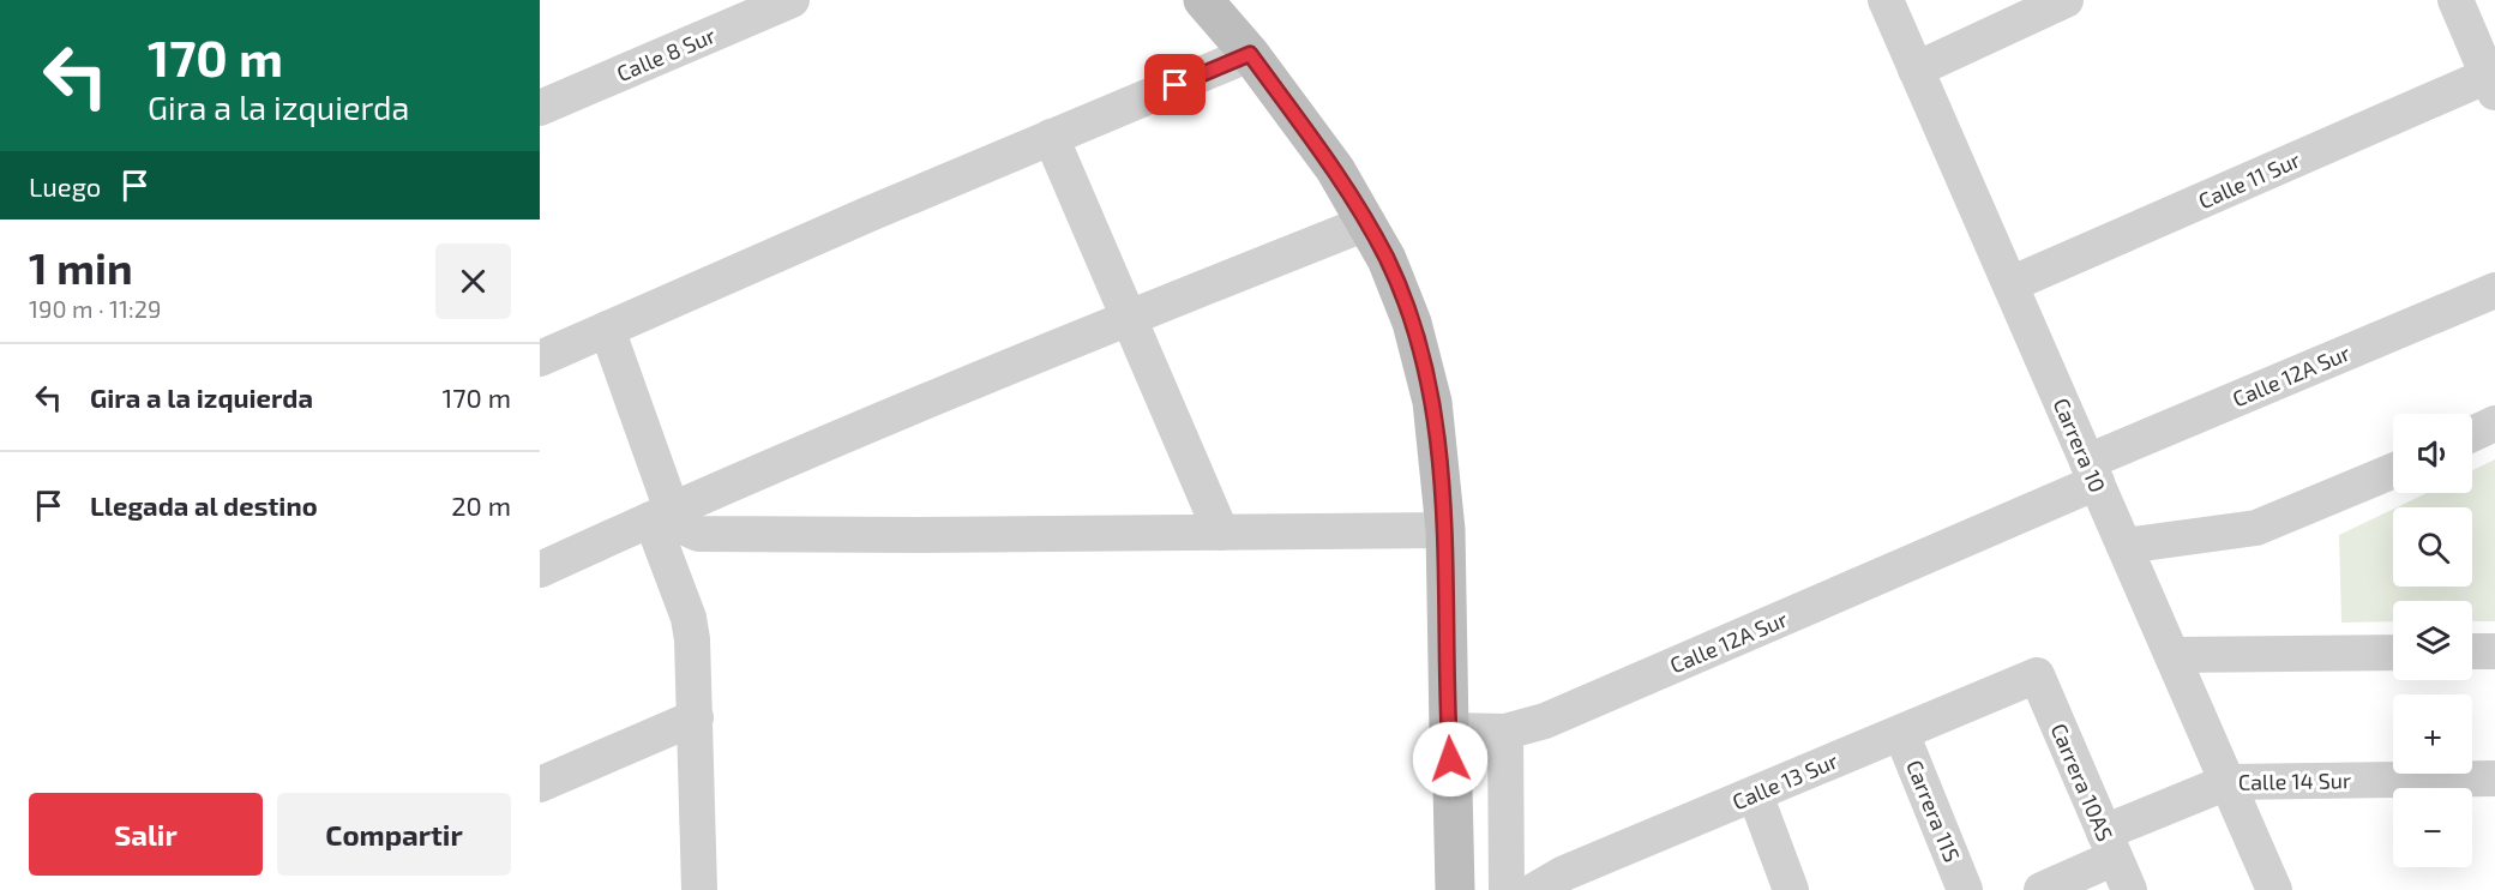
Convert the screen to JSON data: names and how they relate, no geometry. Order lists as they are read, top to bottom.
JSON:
{
  "streets": {
    "street": [
      "Calle 8 Sur",
      "Calle 11 Sur",
      "Calle 12A Sur",
      "Carrera 10",
      "Calle 13 Sur",
      "Calle 14 Sur",
      "Carrera 10AS",
      "Carrera 11S"
    ]
  },
  "crossings": [
    ["Calle 11 Sur", "Carrera 10"],
    ["Calle 12A Sur", "Carrera 10"],
    ["Carrera 10", "Calle 14 Sur"],
    ["Calle 13 Sur", "Carrera 10AS"],
    ["Calle 13 Sur", "Carrera 11S"],
    ["Calle 14 Sur", "Carrera 10AS"]
  ],
  "page": {
    "turn": ["170 m", "Gira a la izquierda"],
    "then": "Luego",
    "heading": ["1 min", "190 m · 11:29"],
    "list": [
      {
        "name": "Gira a la izquierda",
        "value": "170 m"
      },
      {
        "name": "Llegada al destino",
        "value": "20 m"
      }
    ],
    "map_buttons": ["+", "−"],
    "buttons": ["Salir", "Compartir"]
  }
}
